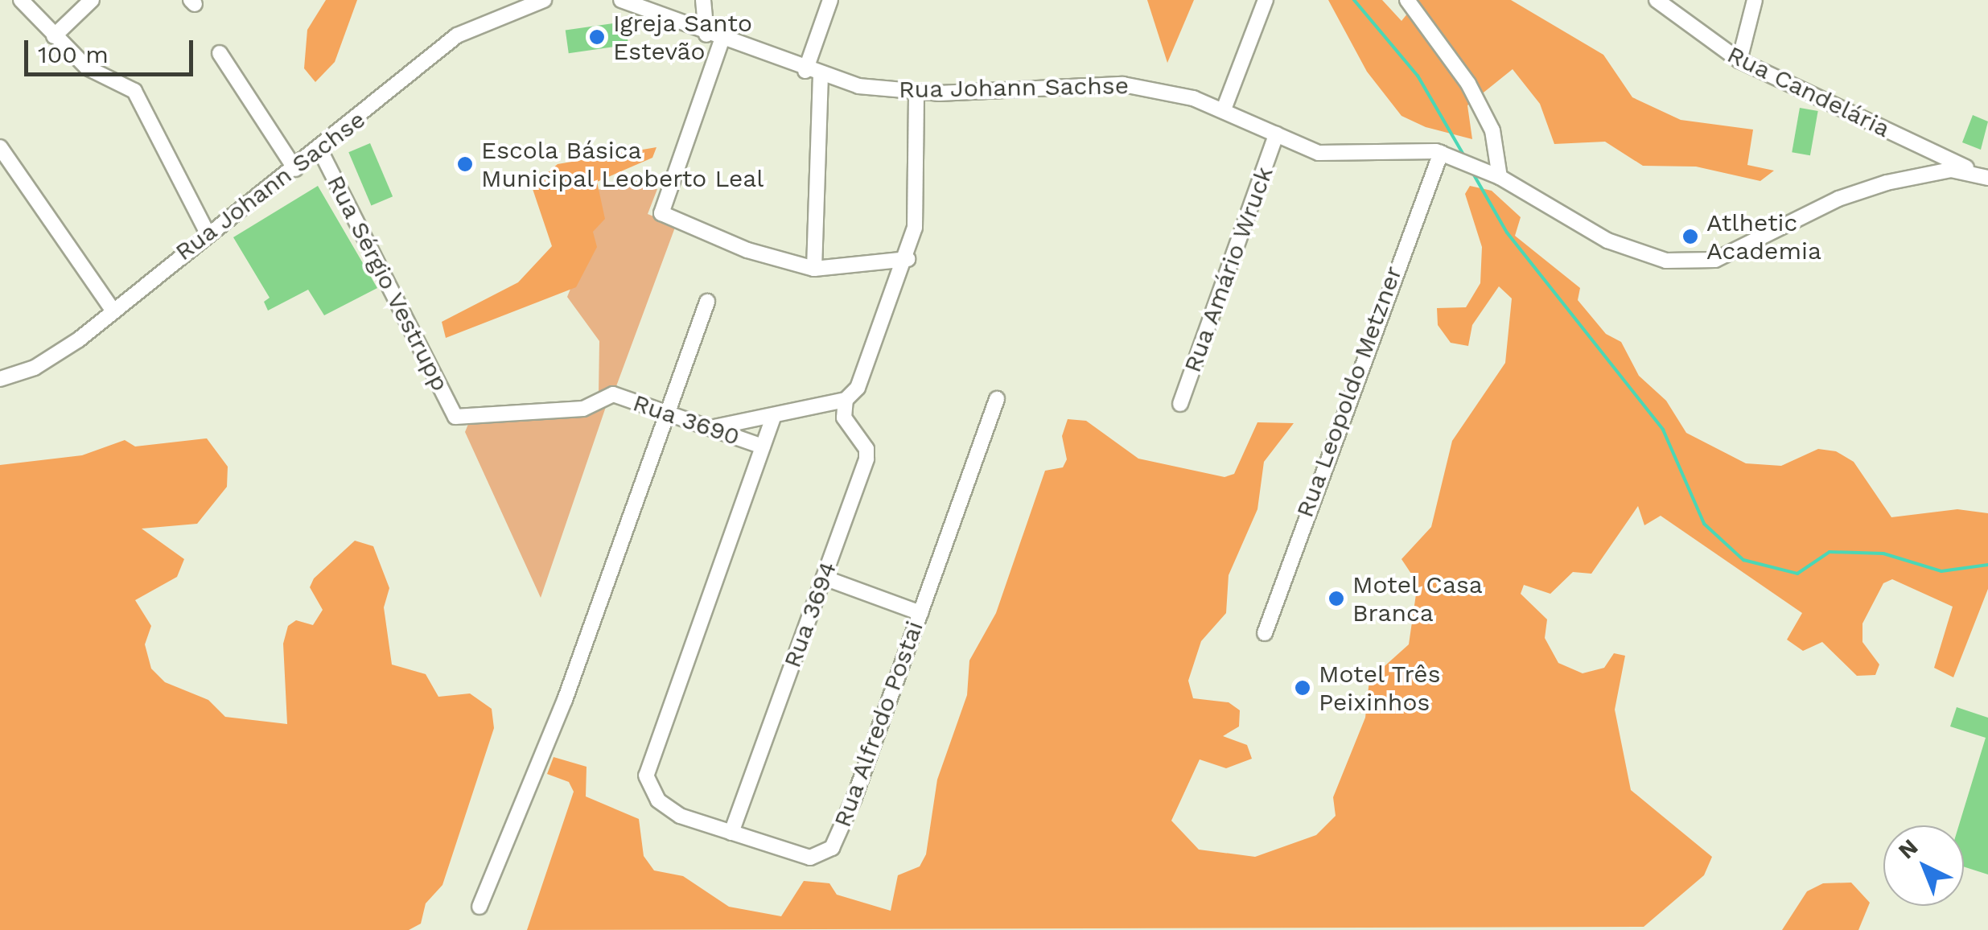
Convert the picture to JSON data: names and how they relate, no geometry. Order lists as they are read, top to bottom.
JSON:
{
  "streets": {
    "street": [
      "Rua Johann Sachse",
      "Rua Candelária",
      "Rua Amário Wruck",
      "Rua Sérgio Vestrupp",
      "Rua Leopoldo Metzner",
      "Rua 3690",
      "Rua 3694",
      "Rua Alfredo Postai"
    ]
  },
  "crossings": [
    ["Rua Johann Sachse", "Rua Candelária"],
    ["Rua Johann Sachse", "Rua Amário Wruck"],
    ["Rua Johann Sachse", "Rua Sérgio Vestrupp"],
    ["Rua Johann Sachse", "Rua Leopoldo Metzner"],
    ["Rua Sérgio Vestrupp", "Rua 3690"],
    ["Rua 3690", "Rua Alfredo Postai"],
    ["Rua 3694", "Rua Alfredo Postai"]
  ],
  "places": [
    "Igreja Santo Estevão",
    "Escola Básica Municipal Leoberto Leal",
    "Atlhetic Academia",
    "Motel Casa Branca",
    "Motel Três Peixinhos"
  ],
  "scale_bar": "100 m",
  "north": "top left"
}
